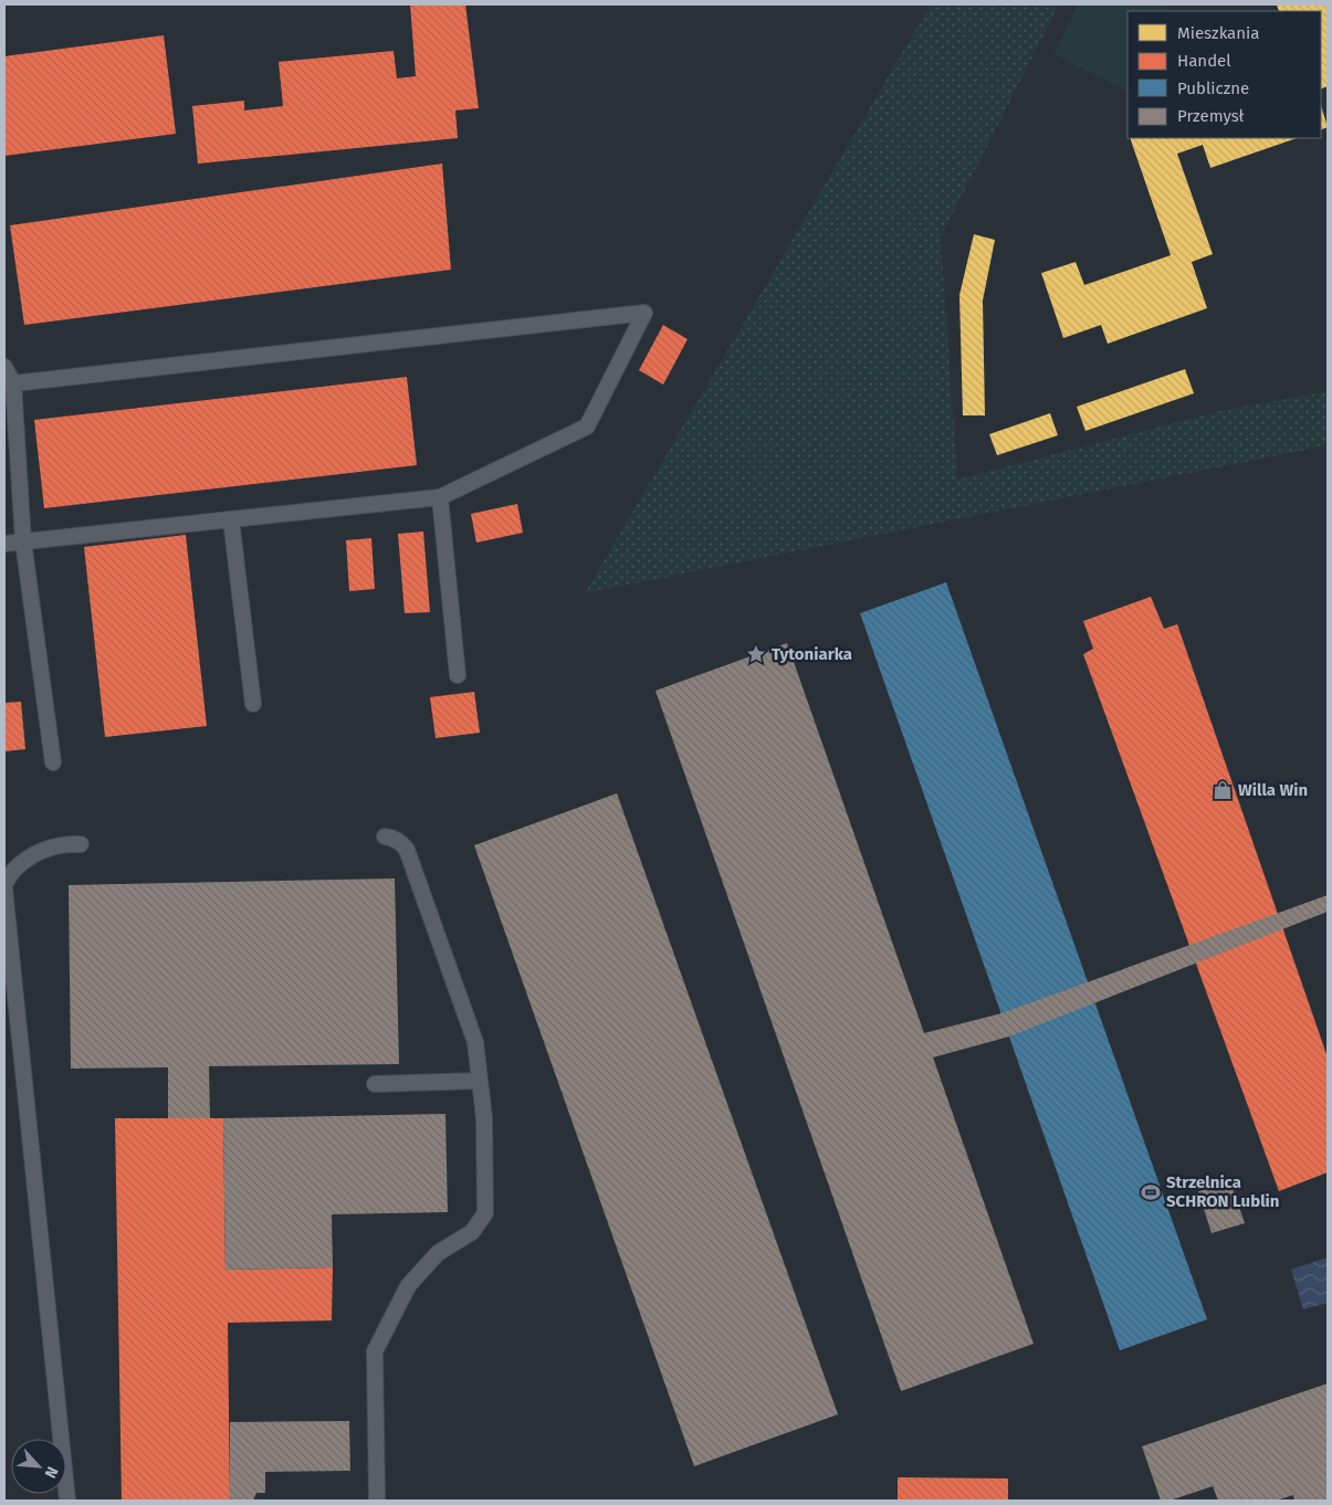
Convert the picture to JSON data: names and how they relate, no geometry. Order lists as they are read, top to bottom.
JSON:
{
  "places": {
    "place": ["Tytoniarka"],
    "shop": ["Willa Win"],
    "sports": ["Strzelnica SCHRON Lublin"]
  },
  "legend": [
    "Mieszkania",
    "Handel",
    "Publiczne",
    "Przemysł"
  ],
  "north": "bottom right"
}
